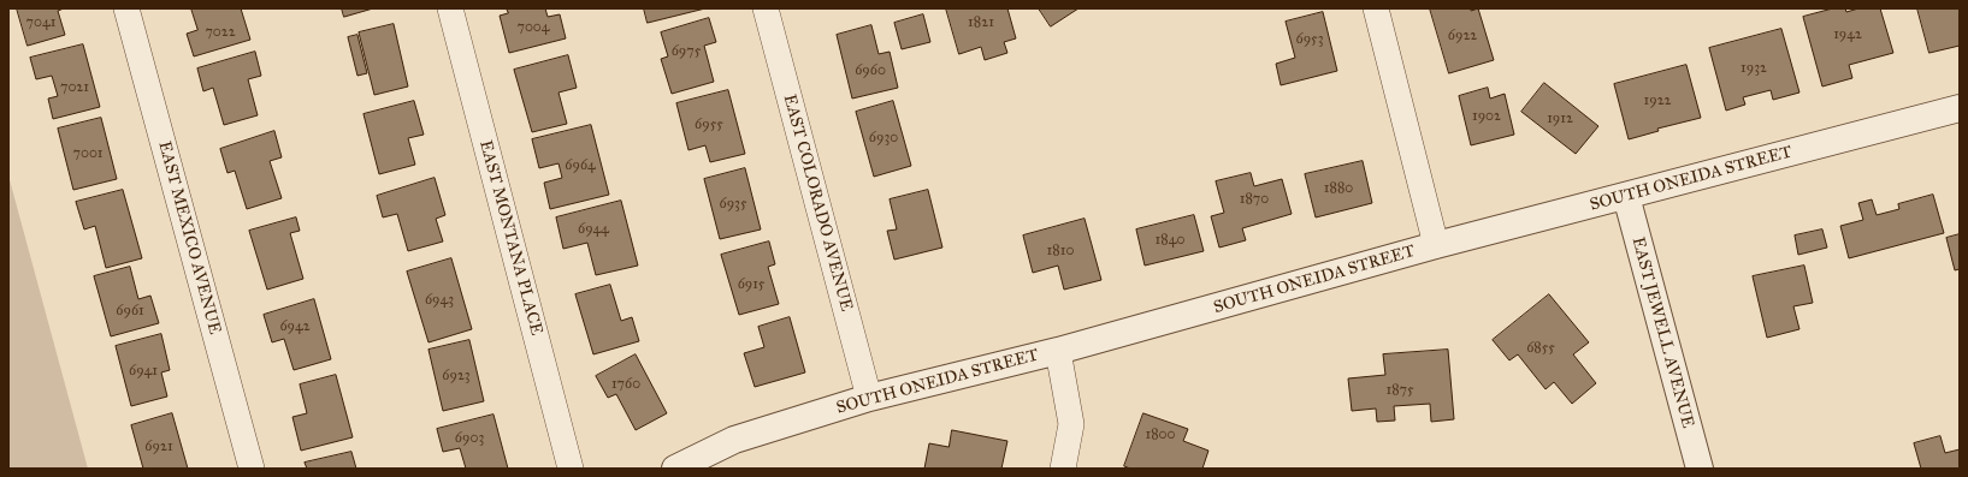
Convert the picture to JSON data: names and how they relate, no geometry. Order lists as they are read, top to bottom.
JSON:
{
  "streets": {
    "street": [
      "SOUTH ONEIDA STREET",
      "EAST COLORADO AVENUE",
      "EAST MEXICO AVENUE",
      "EAST MONTANA PLACE",
      "EAST JEWELL AVENUE"
    ]
  },
  "crossings": [
    ["SOUTH ONEIDA STREET", "EAST COLORADO AVENUE"],
    ["SOUTH ONEIDA STREET", "EAST JEWELL AVENUE"]
  ],
  "house_numbers": [
    "7041",
    "1821",
    "7004",
    "7022",
    "1942",
    "6922",
    "6953",
    "6975",
    "1932",
    "6960",
    "7021",
    "1922",
    "1902",
    "1912",
    "6955",
    "6930",
    "7001",
    "6964",
    "1880",
    "1870",
    "6935",
    "6944",
    "1840",
    "1810",
    "6915",
    "6943",
    "6961",
    "6942",
    "6855",
    "6941",
    "6923",
    "1760",
    "1875",
    "1800",
    "6903",
    "6921"
  ]
}
